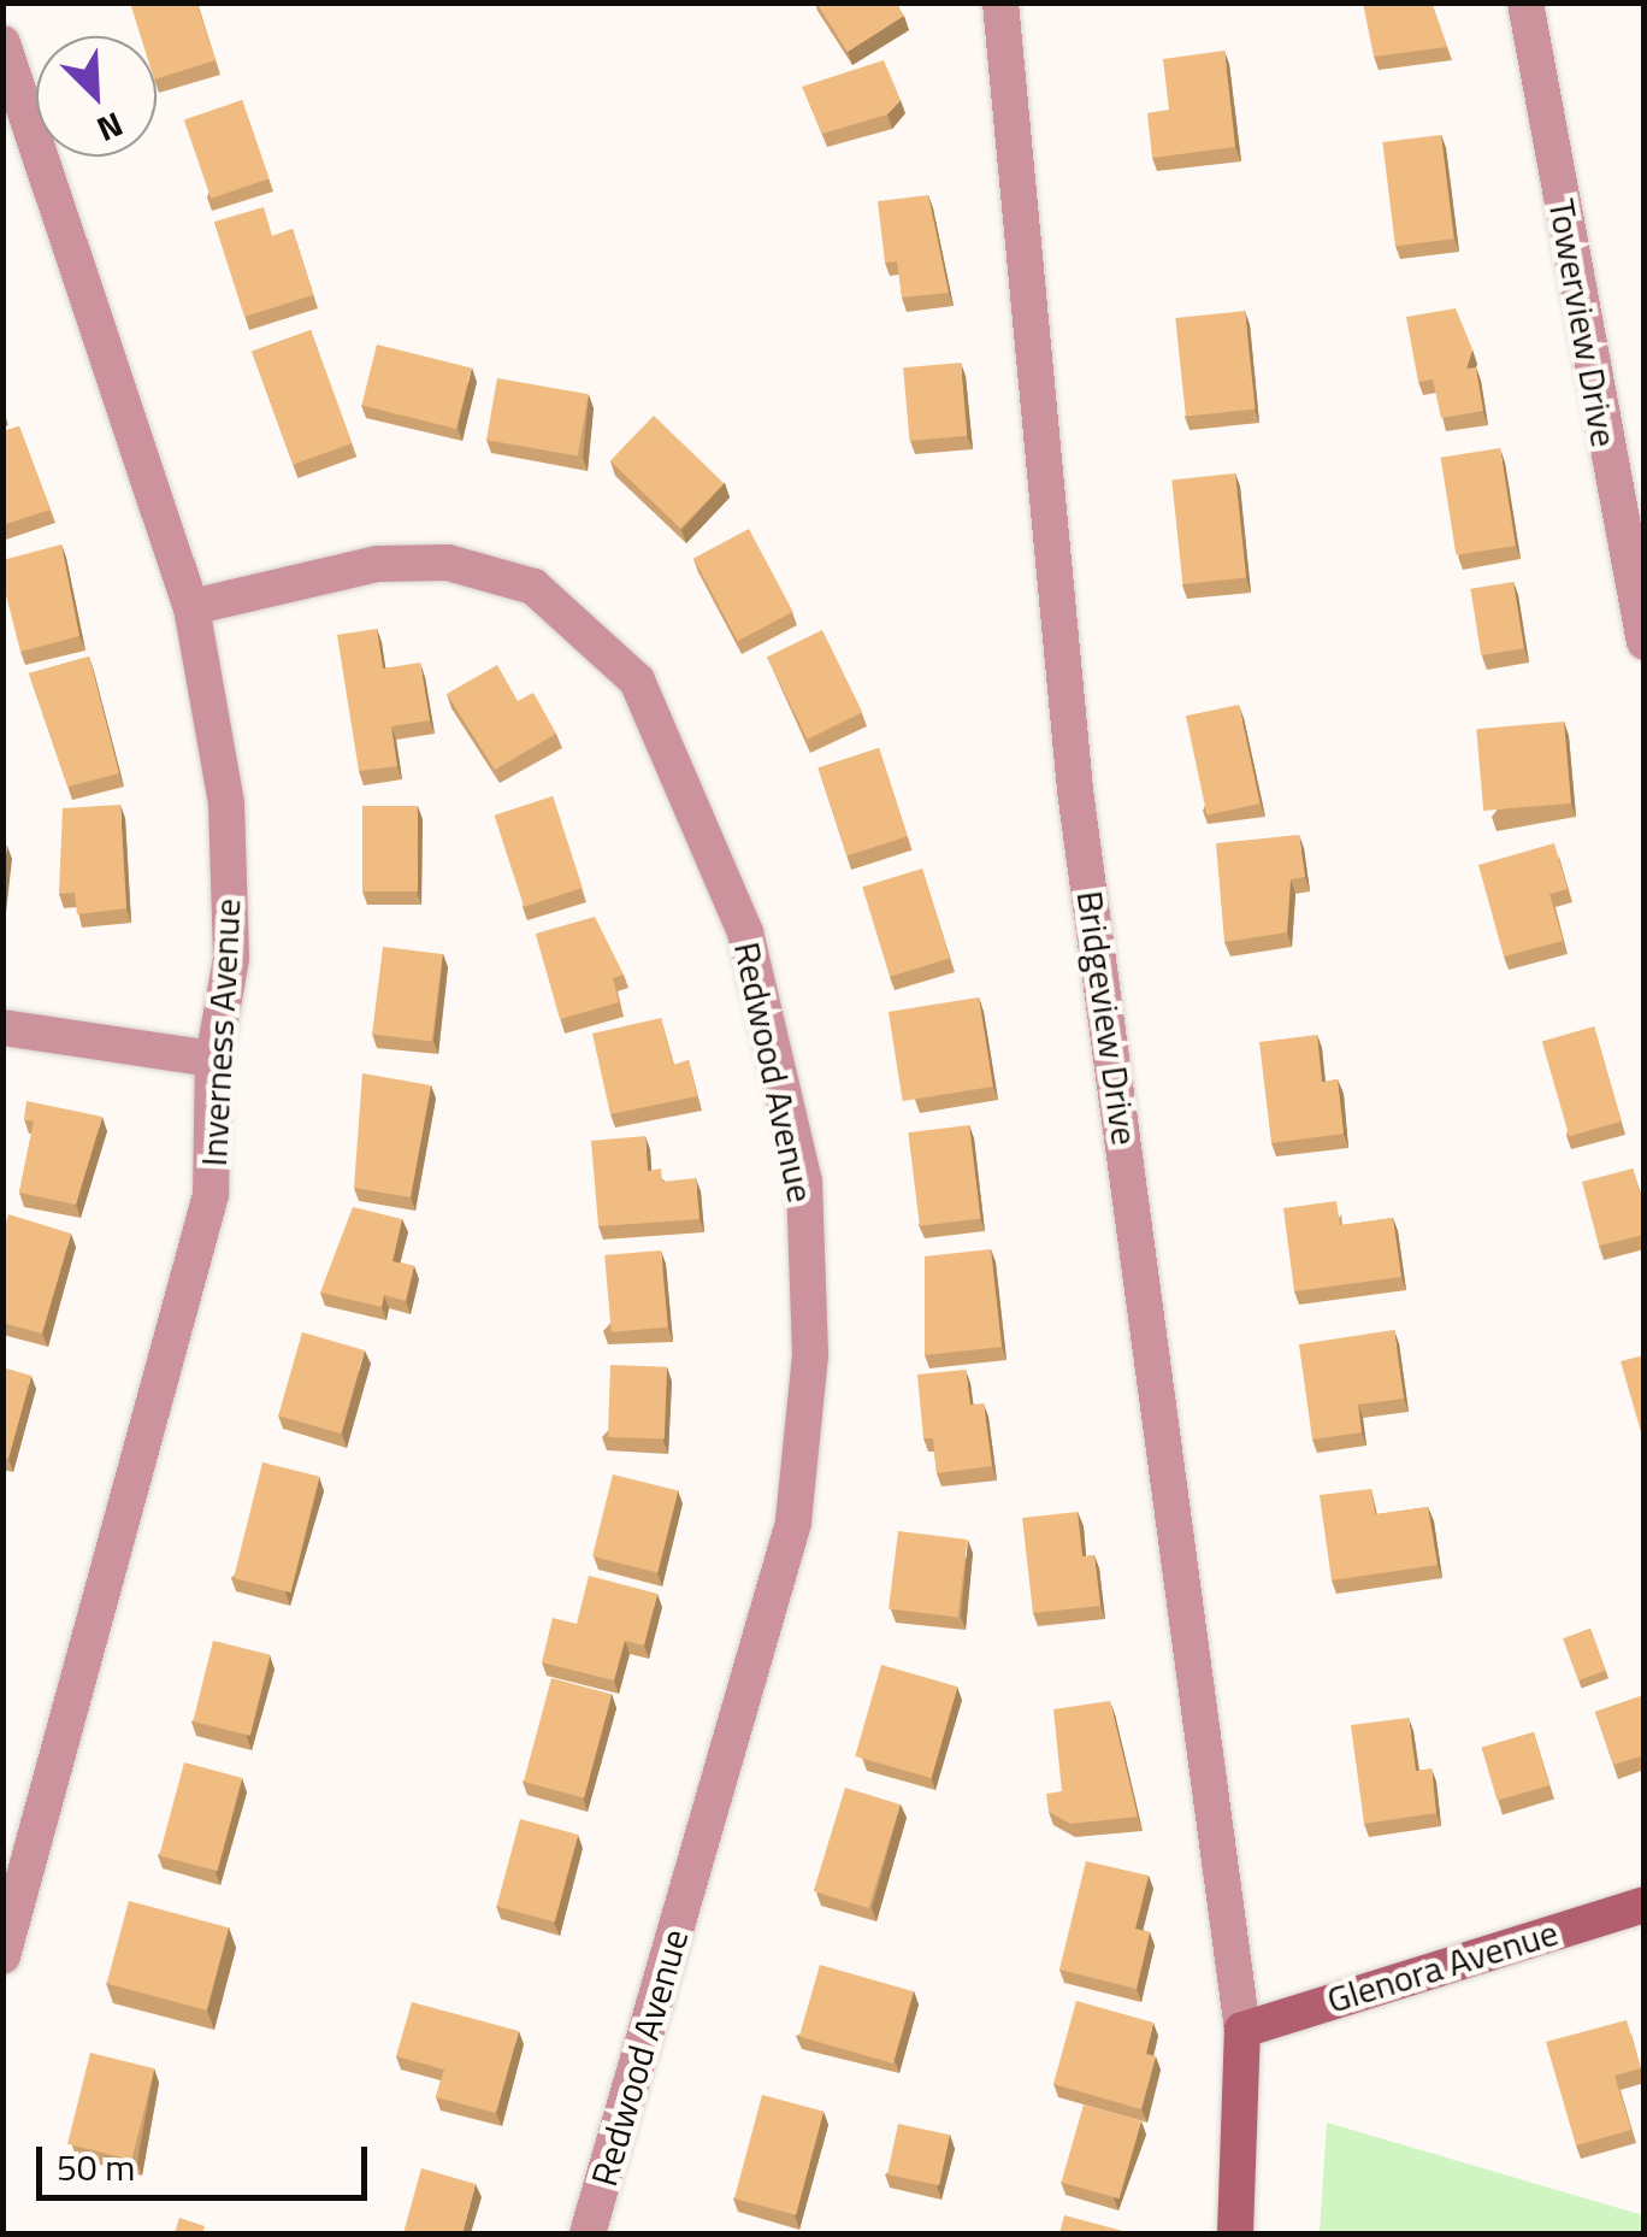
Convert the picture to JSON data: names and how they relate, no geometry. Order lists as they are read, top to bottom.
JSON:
{
  "streets": {
    "street": [
      "Towerview Drive",
      "Bridgeview Drive",
      "Inverness Avenue",
      "Redwood Avenue",
      "Glenora Avenue"
    ]
  },
  "crossings": [
    ["Bridgeview Drive", "Glenora Avenue"],
    ["Inverness Avenue", "Redwood Avenue"]
  ],
  "scale_bar": "50 m",
  "north": "bottom right"
}
